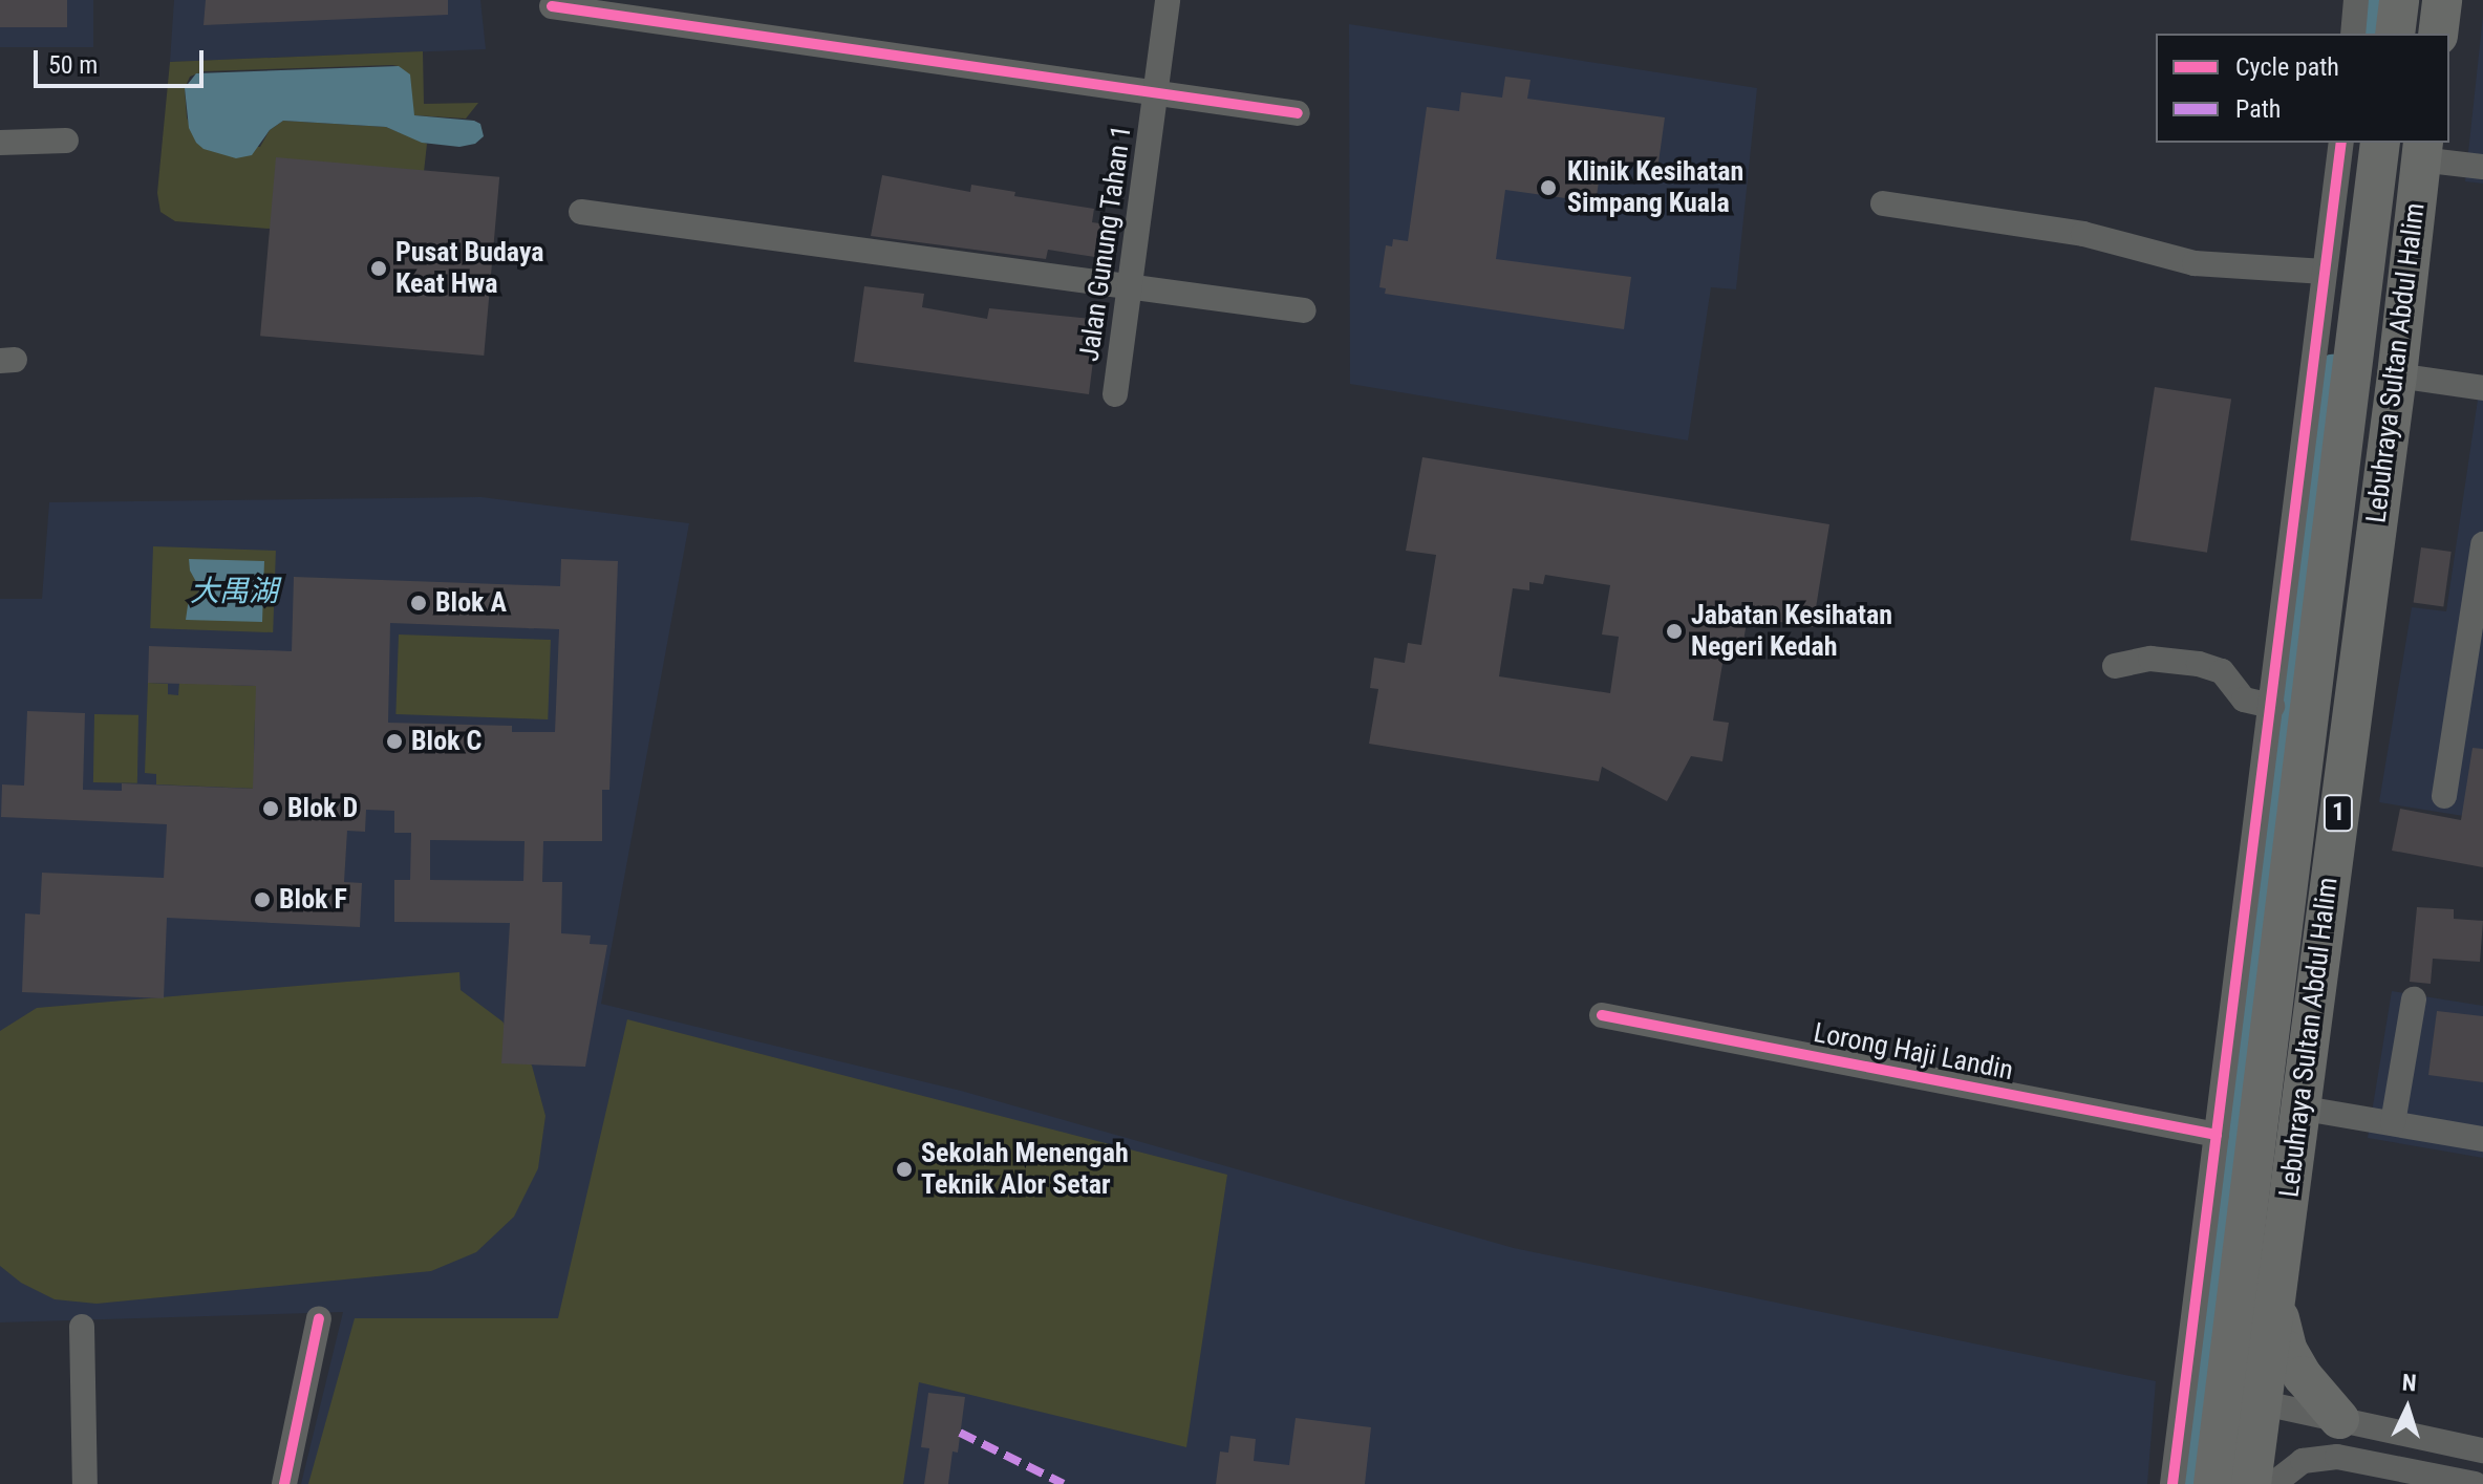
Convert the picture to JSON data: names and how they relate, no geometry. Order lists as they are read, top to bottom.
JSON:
{
  "streets": {
    "main road": ["Lebuhraya Sultan Abdul Halim", "1"],
    "street": ["Jalan Gunung Tahan 1", "Lorong Haji Landin"]
  },
  "water": ["大禺湖"],
  "places": [
    "Klinik Kesihatan Simpang Kuala",
    "Pusat Budaya Keat Hwa",
    "Blok A",
    "Jabatan Kesihatan Negeri Kedah",
    "Blok C",
    "Blok D",
    "Blok F",
    "Sekolah Menengah Teknik Alor Setar"
  ],
  "legend": ["Cycle path", "Path"],
  "scale_bar": "50 m",
  "north": "top"
}
